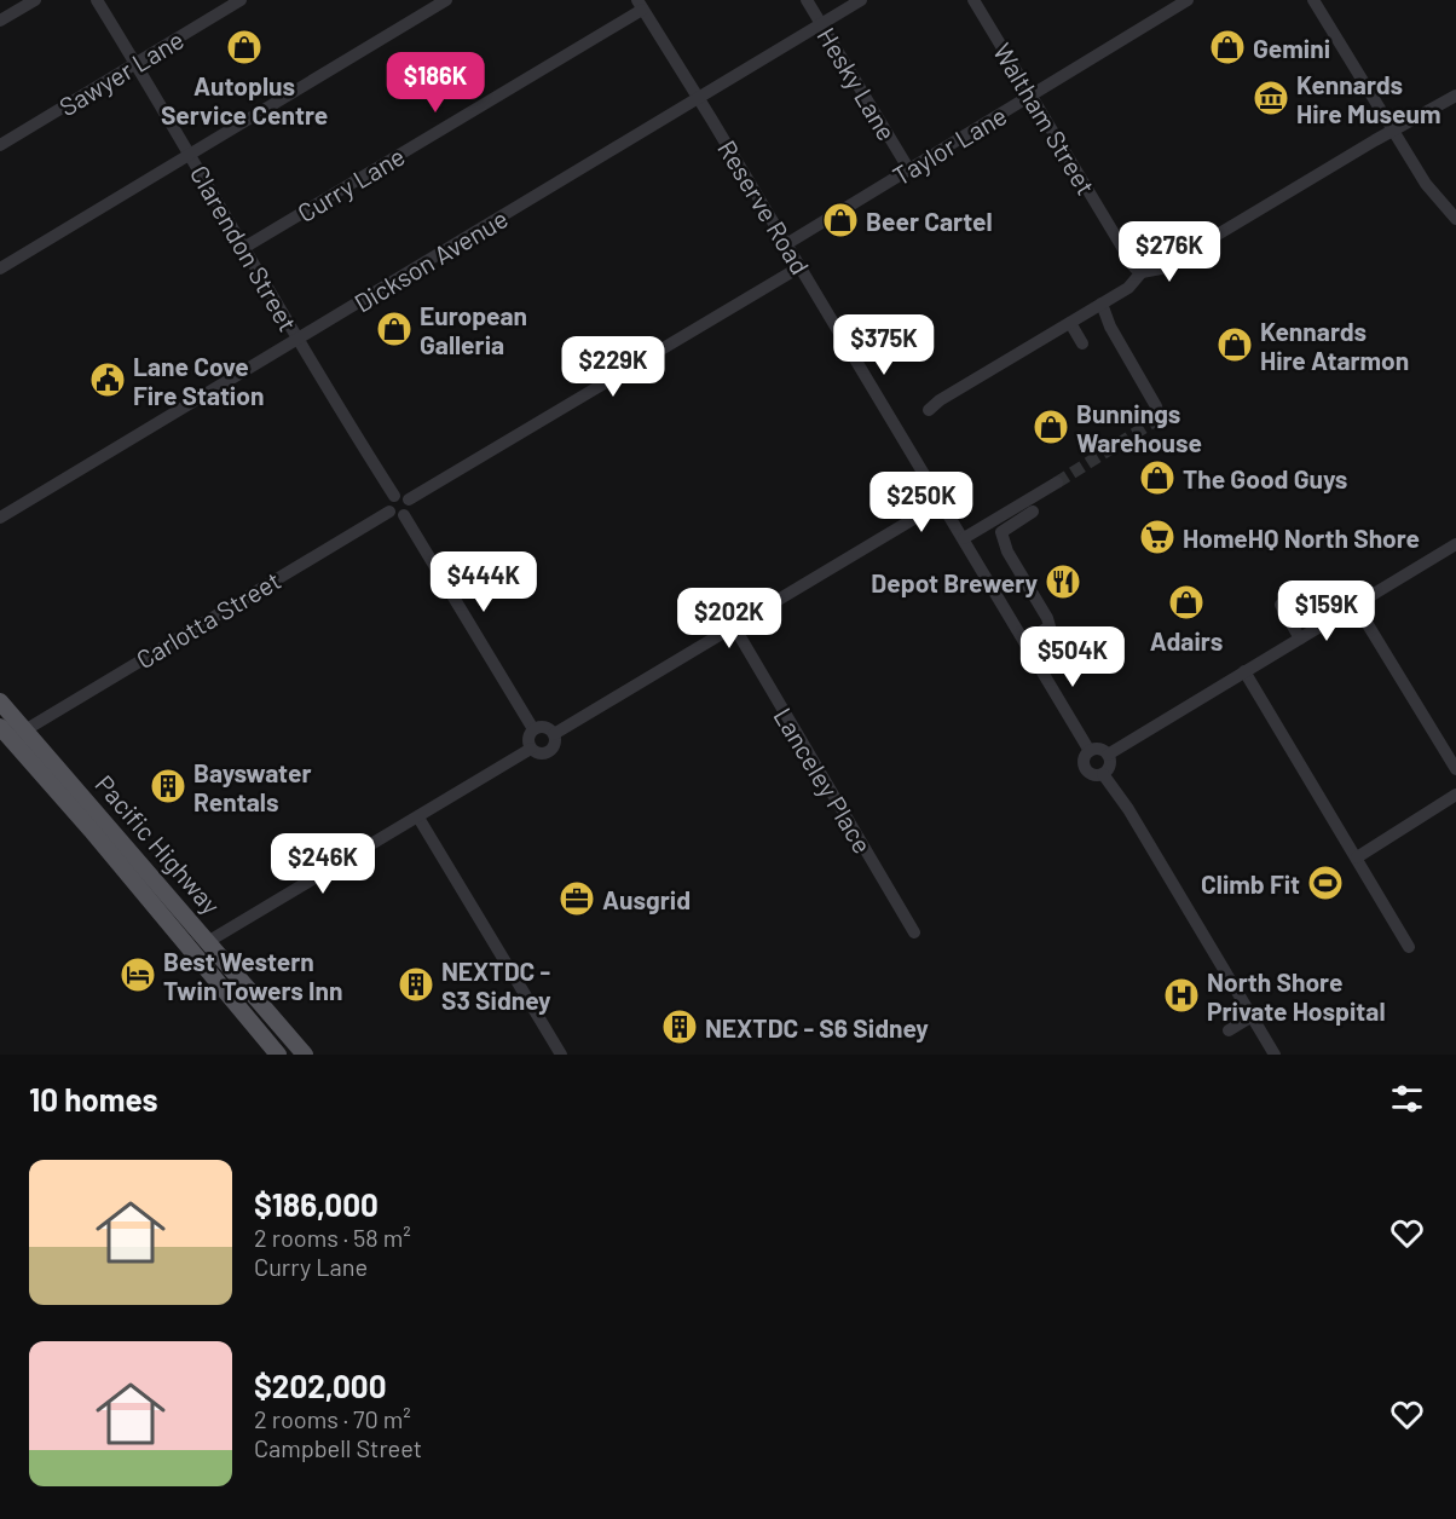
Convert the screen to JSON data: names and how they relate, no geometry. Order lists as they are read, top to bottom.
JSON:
{
  "streets": {
    "main road": ["Pacific Highway"],
    "street": [
      "Sawyer Lane",
      "Hesky Lane",
      "Waltham Street",
      "Taylor Lane",
      "Curry Lane",
      "Reserve Road",
      "Clarendon Street",
      "Dickson Avenue",
      "Carlotta Street",
      "Lanceley Place"
    ]
  },
  "crossings": [
    ["Sawyer Lane", "Clarendon Street"],
    ["Hesky Lane", "Taylor Lane"],
    ["Hesky Lane", "Dickson Avenue"],
    ["Waltham Street", "Taylor Lane"],
    ["Taylor Lane", "Reserve Road"],
    ["Curry Lane", "Reserve Road"],
    ["Curry Lane", "Clarendon Street"],
    ["Reserve Road", "Dickson Avenue"],
    ["Clarendon Street", "Dickson Avenue"],
    ["Clarendon Street", "Carlotta Street"],
    ["Carlotta Street", "Pacific Highway"]
  ],
  "places": {
    "shop": [
      "Autoplus Service Centre",
      "Gemini",
      "Beer Cartel",
      "European Galleria",
      "Kennards Hire Atarmon",
      "Bunnings Warehouse",
      "The Good Guys",
      "Adairs"
    ],
    "museum": ["Kennards Hire Museum"],
    "public building": ["Lane Cove Fire Station"],
    "supermarket": ["HomeHQ North Shore"],
    "restaurant": ["Depot Brewery"],
    "building": ["Bayswater Rentals", "NEXTDC - S3 Sidney", "NEXTDC - S6 Sidney"],
    "sports": ["Climb Fit"],
    "office": ["Ausgrid"],
    "hotel": ["Best Western Twin Towers Inn"],
    "hospital": ["North Shore Private Hospital"]
  },
  "page": {
    "price": [
      "$186K",
      "$276K",
      "$375K",
      "$229K",
      "$250K",
      "$444K",
      "$159K",
      "$202K",
      "$504K",
      "$246K"
    ],
    "heading": "10 homes",
    "list": [
      {
        "name": "$186,000",
        "note": "2 rooms · 58 m² · Curry Lane"
      },
      {
        "name": "$202,000",
        "note": "2 rooms · 70 m² · Campbell Street"
      }
    ]
  }
}
